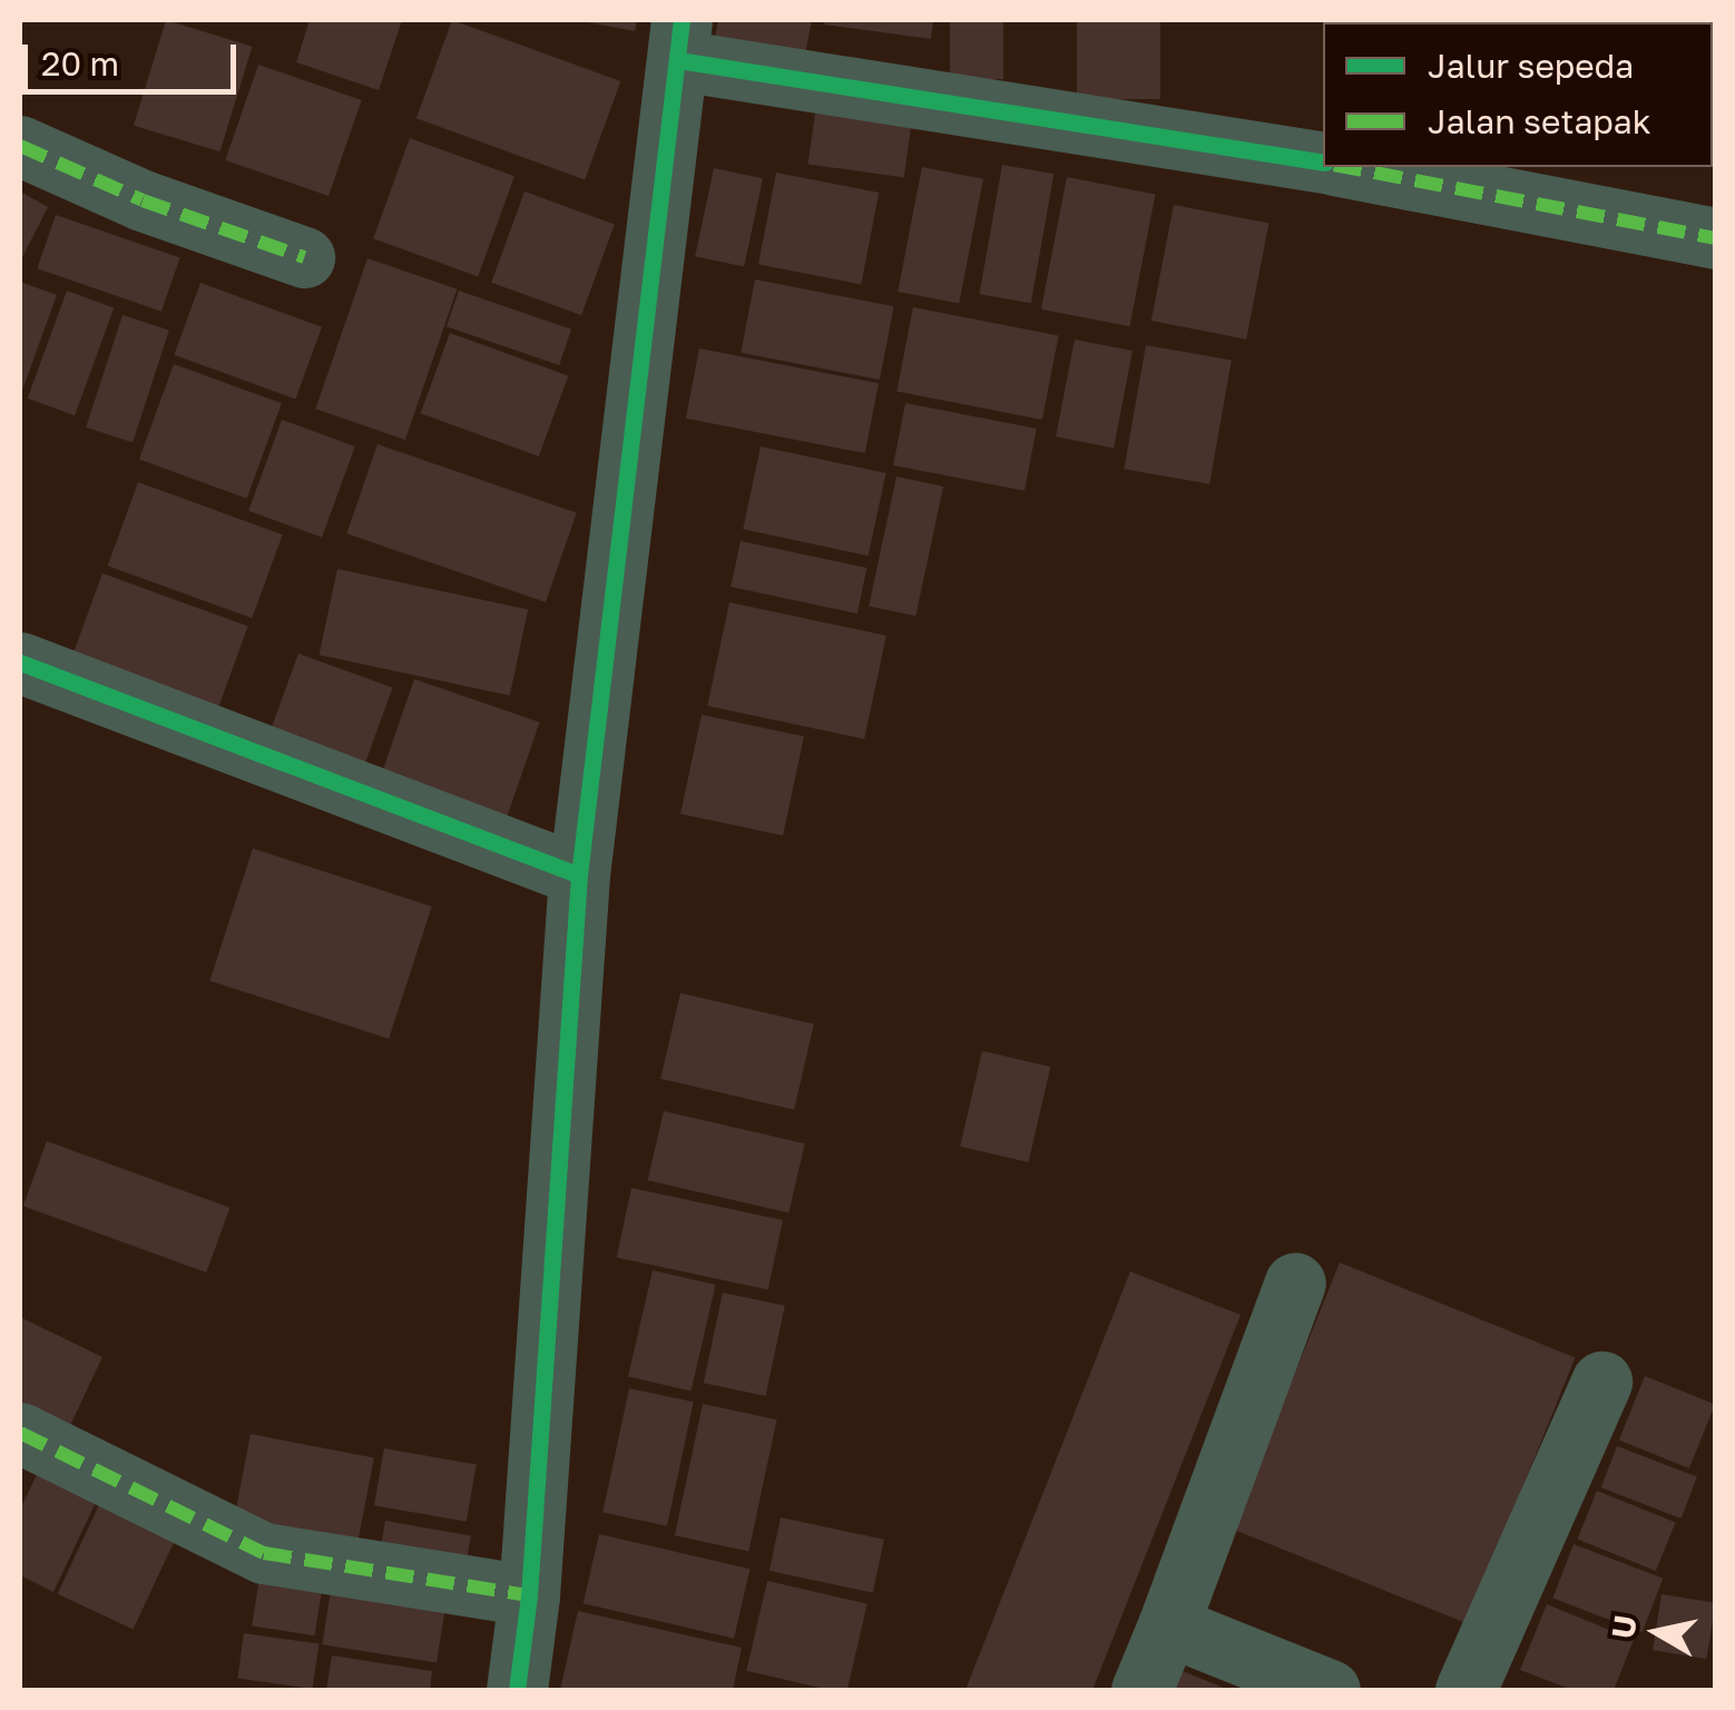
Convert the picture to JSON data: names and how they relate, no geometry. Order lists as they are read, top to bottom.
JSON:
{
  "legend": ["Jalur sepeda", "Jalan setapak"],
  "scale_bar": "20 m",
  "north": "left"
}
